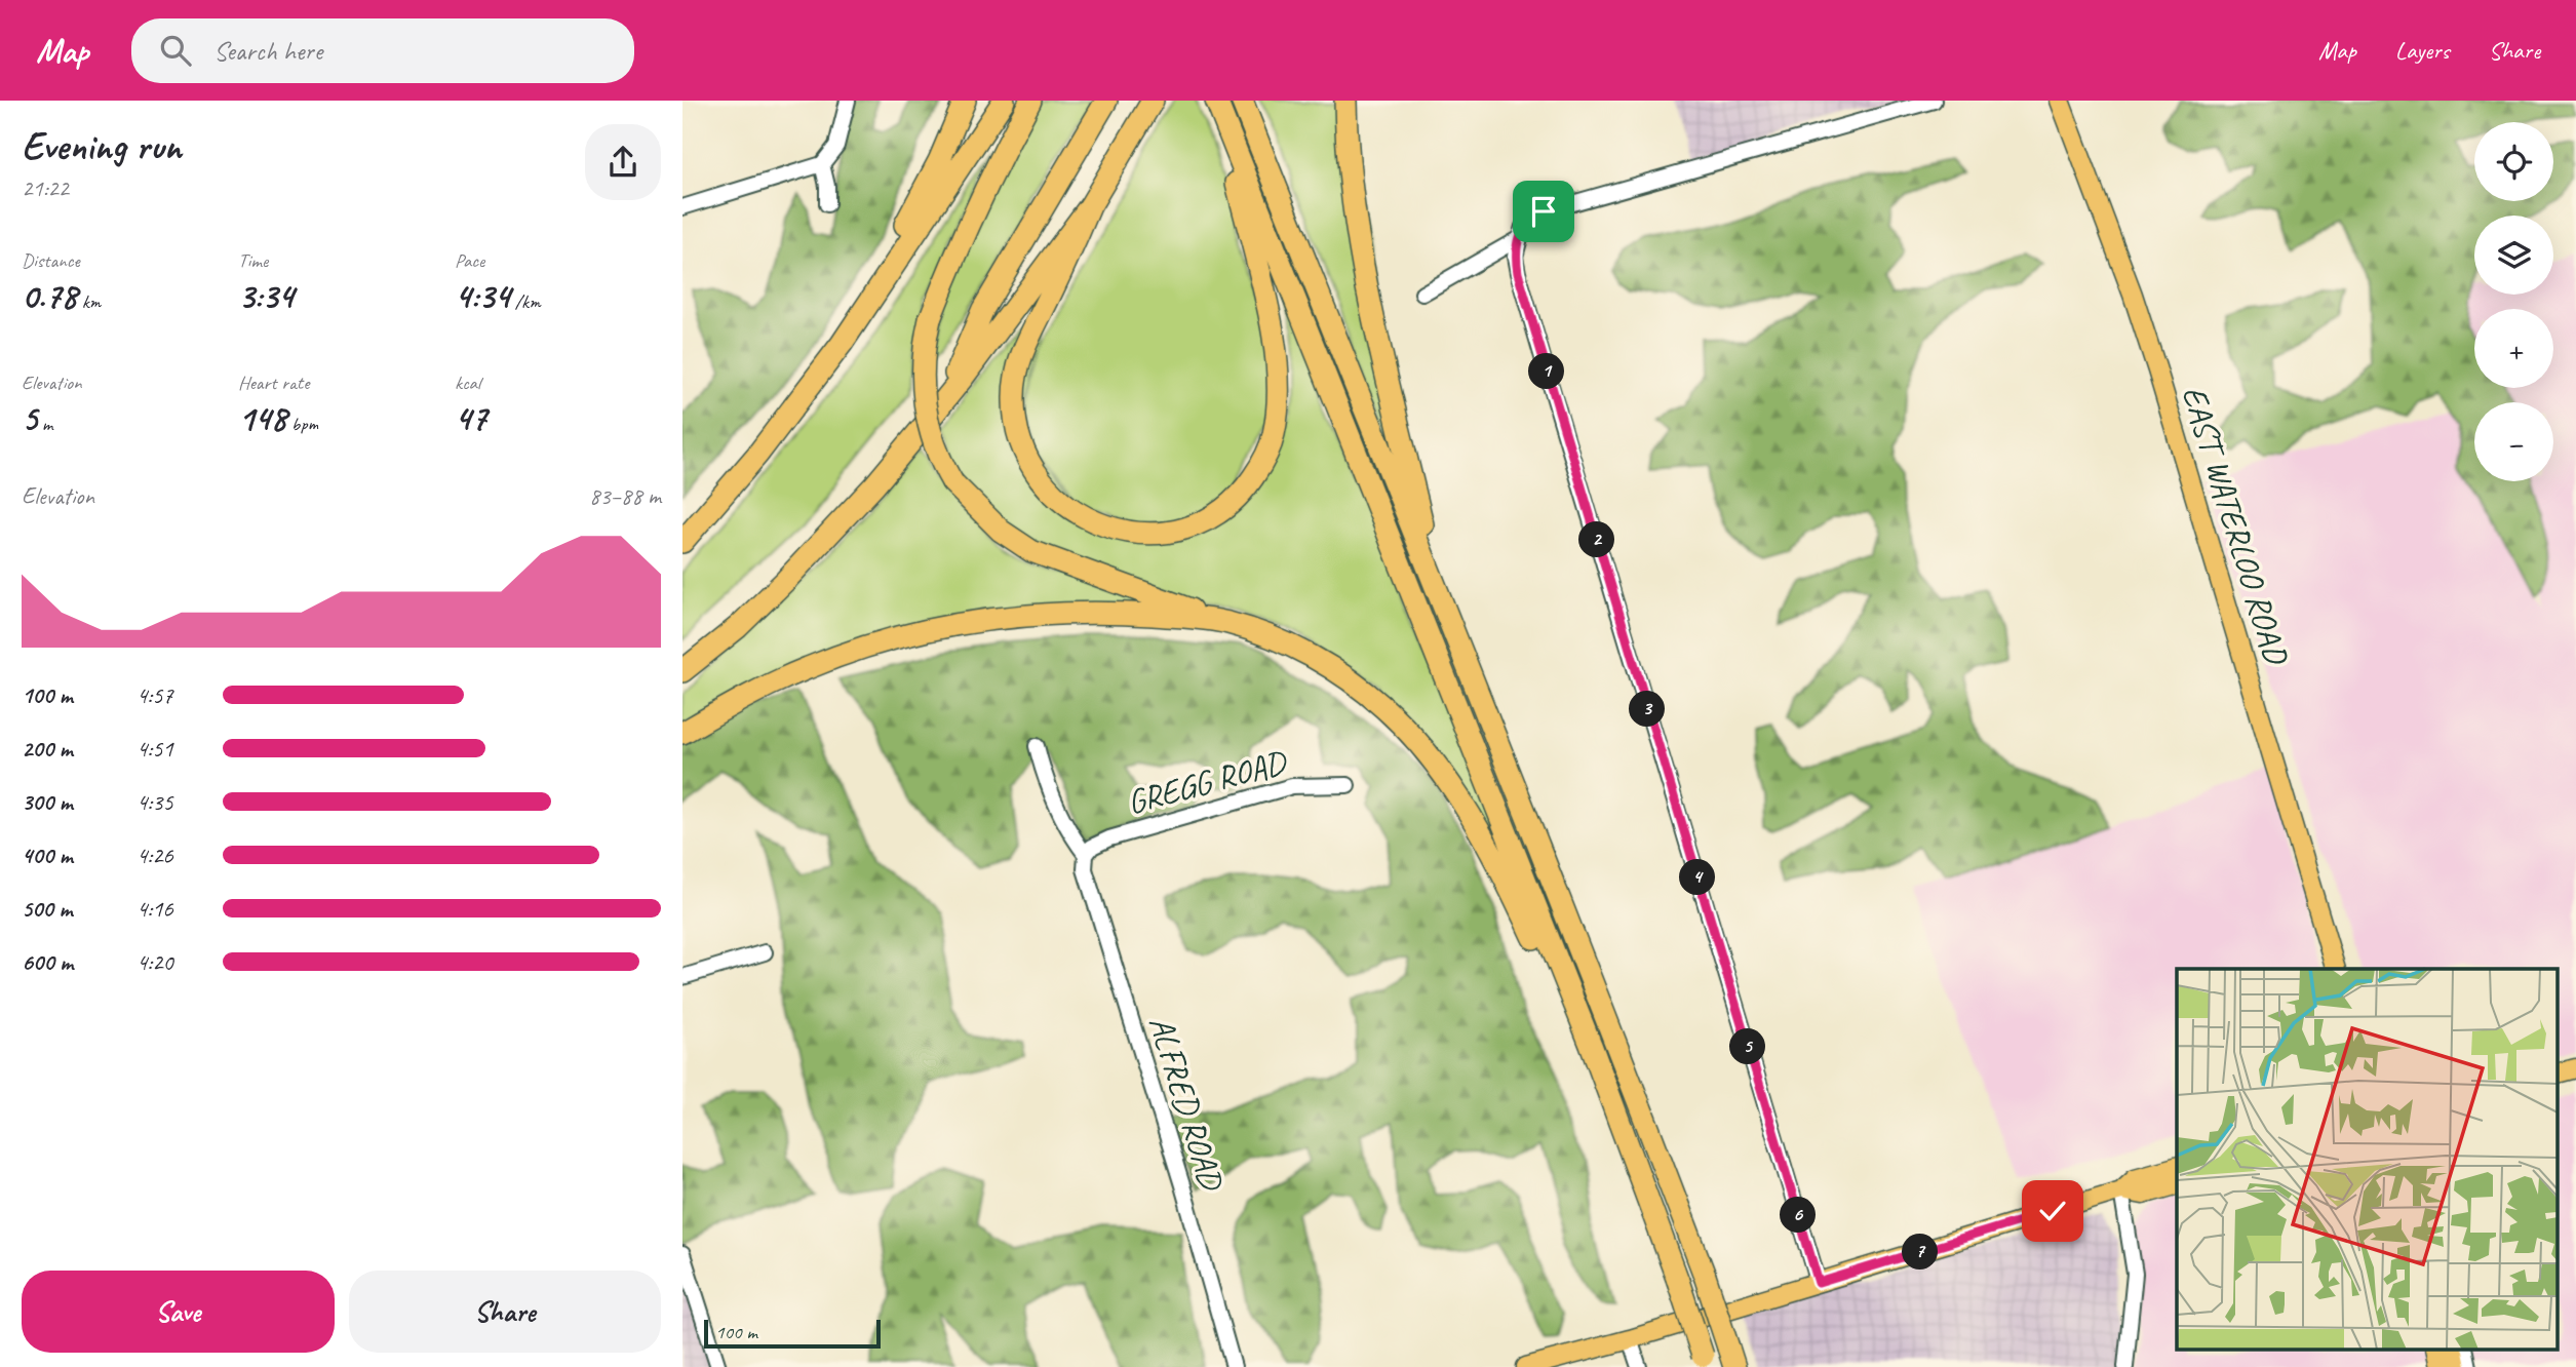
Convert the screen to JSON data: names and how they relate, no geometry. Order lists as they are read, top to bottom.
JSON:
{
  "streets": {
    "main road": ["EAST WATERLOO ROAD"],
    "street": ["GREGG ROAD", "ALFRED ROAD"]
  },
  "crossings": [
    ["GREGG ROAD", "ALFRED ROAD"]
  ],
  "scale_bar": "100 m",
  "page": {
    "header": "Map",
    "search": "Search here",
    "nav": ["Map", "Layers", "Share"],
    "heading": ["Evening run", "21:22"],
    "map_buttons": ["+", "−"],
    "stats": [
      ["Distance", "0.78 km"],
      ["Time", "3:34"],
      ["Pace", "4:34 /km"],
      ["Elevation", "5 m"],
      ["Heart rate", "148 bpm"],
      ["kcal", "47"]
    ],
    "pins": [
      "1",
      "2",
      "3",
      "4",
      "5",
      "6",
      "7"
    ],
    "chart": ["Elevation", "83–88 m"],
    "list": [
      {
        "name": "100 m",
        "note": "4:57"
      },
      {
        "name": "200 m",
        "note": "4:51"
      },
      {
        "name": "300 m",
        "note": "4:35"
      },
      {
        "name": "400 m",
        "note": "4:26"
      },
      {
        "name": "500 m",
        "note": "4:16"
      },
      {
        "name": "600 m",
        "note": "4:20"
      }
    ],
    "buttons": ["Save", "Share"],
    "scale": "100 m"
  }
}
